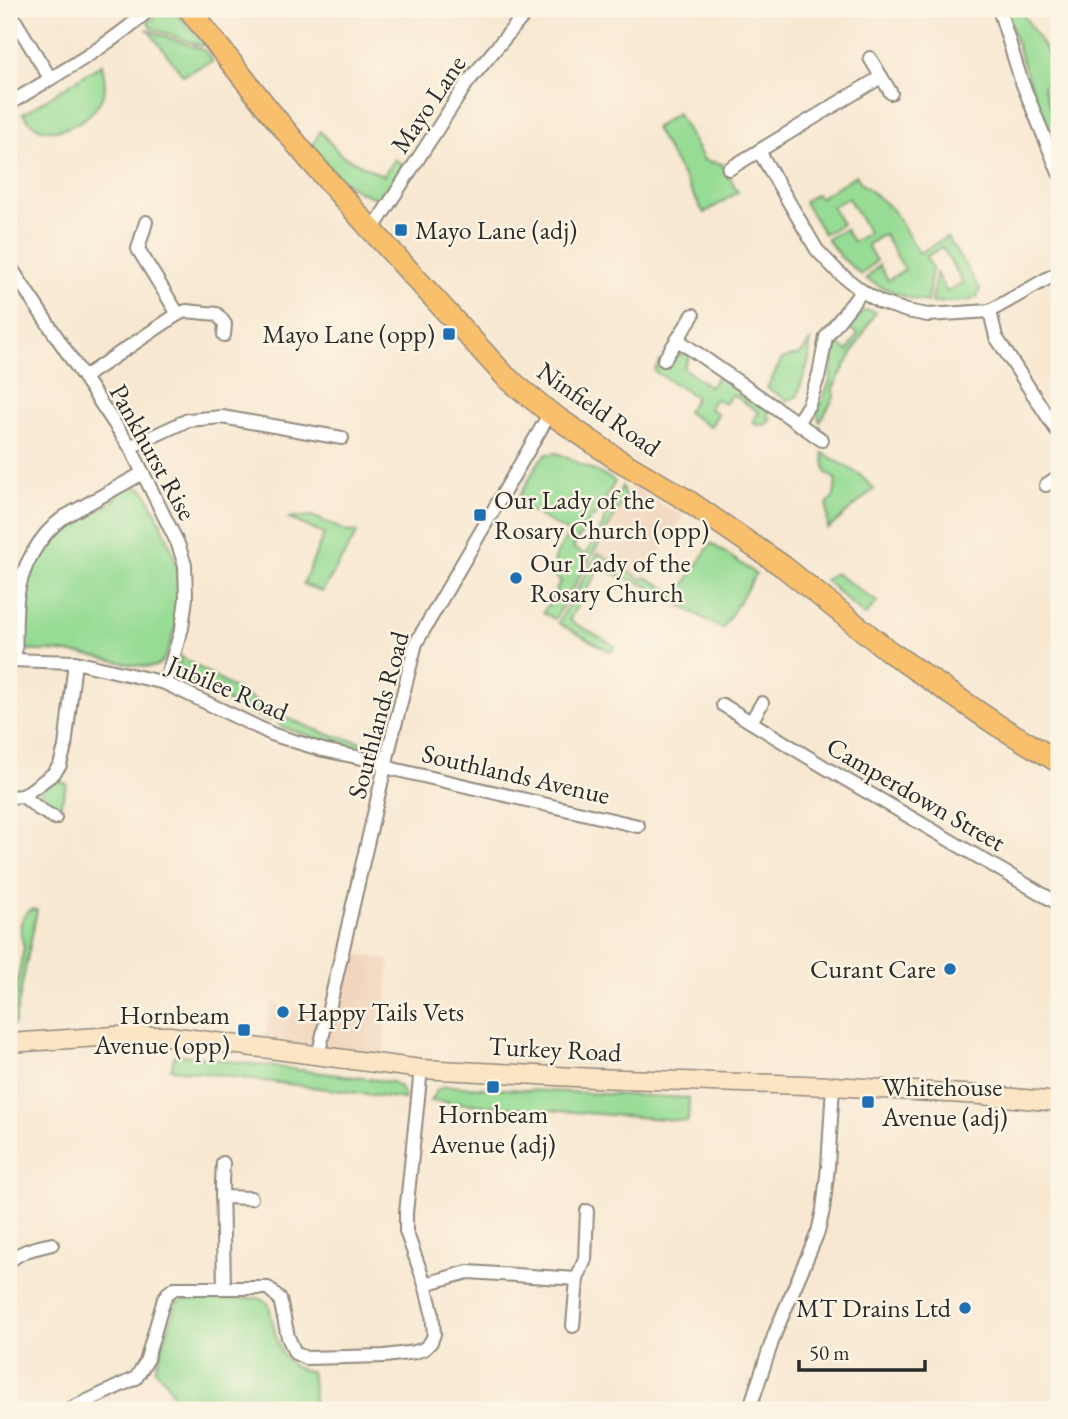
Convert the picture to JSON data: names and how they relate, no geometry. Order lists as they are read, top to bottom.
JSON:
{
  "streets": {
    "main road": ["Ninfield Road"],
    "street": [
      "Mayo Lane",
      "Pankhurst Rise",
      "Jubilee Road",
      "Southlands Road",
      "Southlands Avenue",
      "Camperdown Street",
      "Turkey Road"
    ]
  },
  "crossings": [
    ["Mayo Lane", "Ninfield Road"],
    ["Ninfield Road", "Southlands Road"],
    ["Pankhurst Rise", "Jubilee Road"],
    ["Jubilee Road", "Southlands Road"],
    ["Jubilee Road", "Southlands Avenue"],
    ["Southlands Road", "Southlands Avenue"],
    ["Southlands Road", "Turkey Road"]
  ],
  "places": {
    "transit": [
      "Mayo Lane (adj)",
      "Mayo Lane (opp)",
      "Our Lady of the Rosary Church (opp)",
      "Hornbeam Avenue (opp)",
      "Hornbeam Avenue (adj)",
      "Whitehouse Avenue (adj)"
    ],
    "other": [
      "Our Lady of the Rosary Church",
      "Curant Care",
      "Happy Tails Vets",
      "MT Drains Ltd"
    ]
  },
  "scale_bar": "50 m"
}
